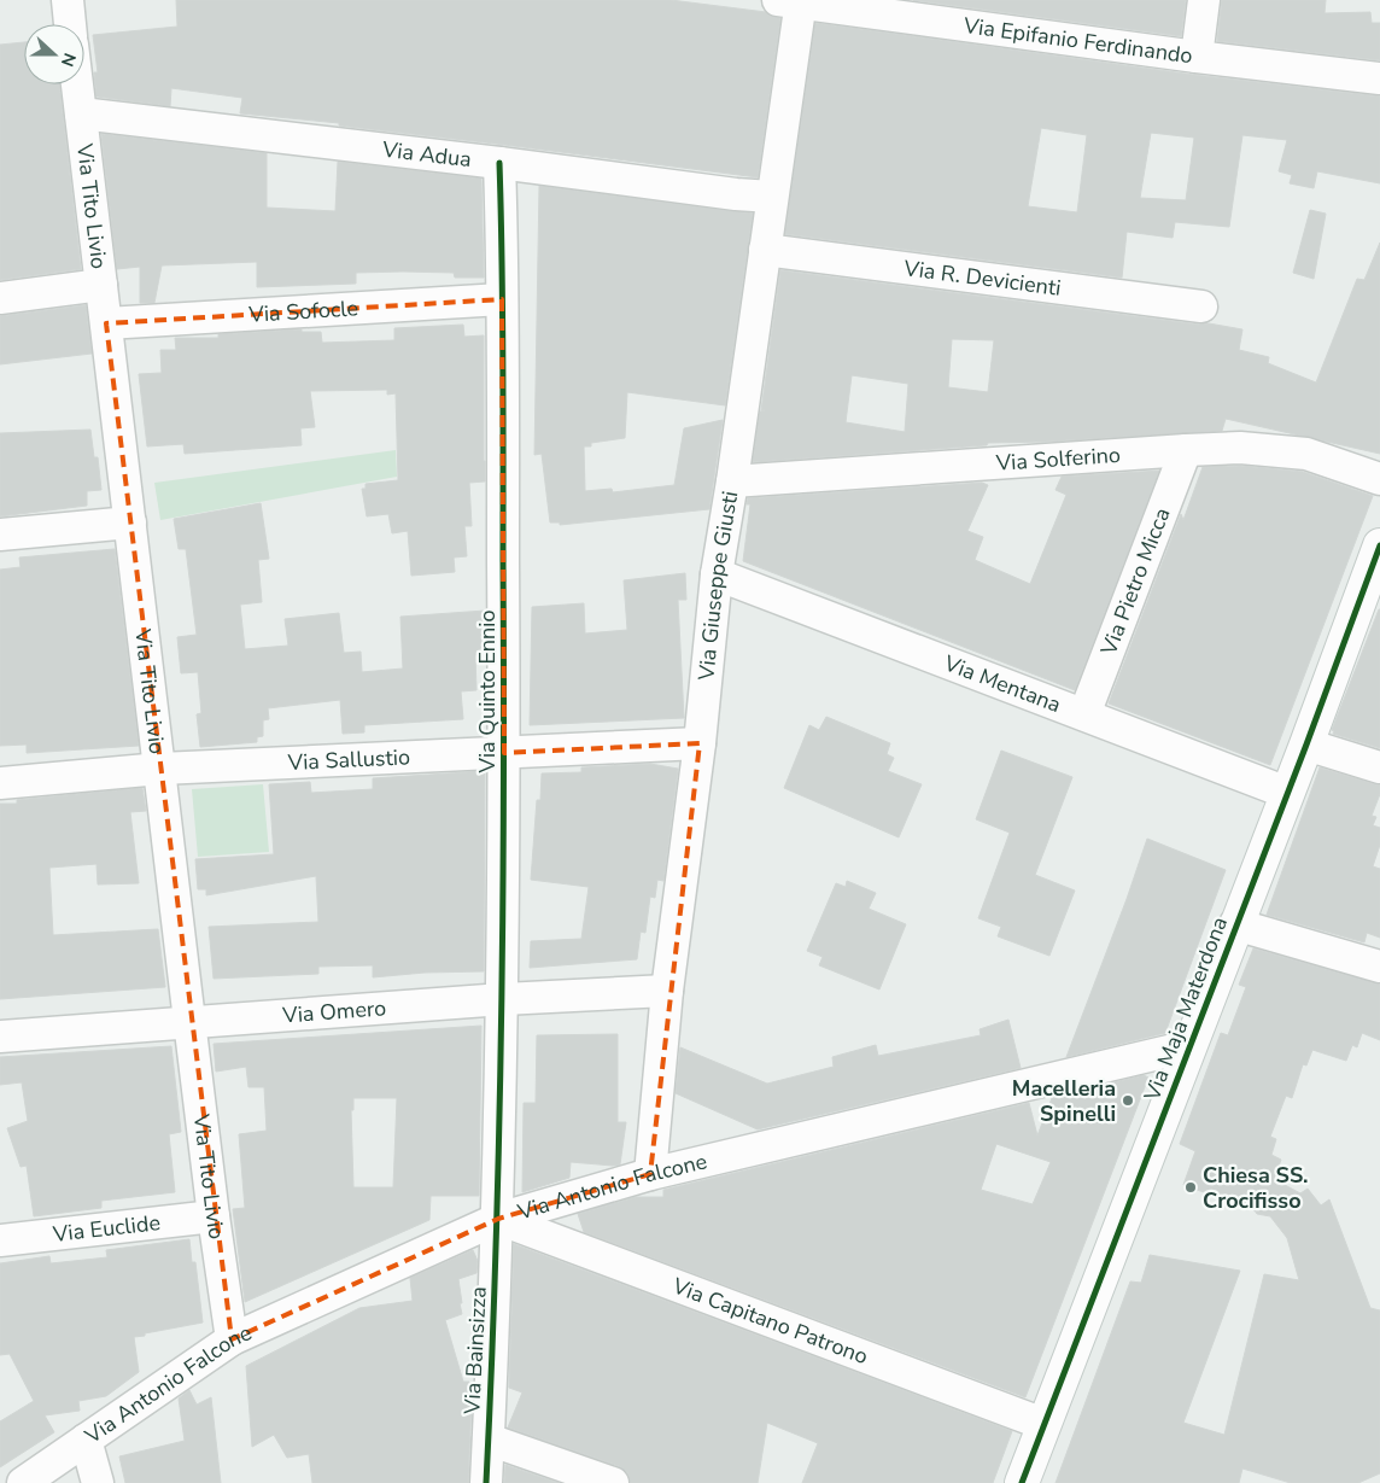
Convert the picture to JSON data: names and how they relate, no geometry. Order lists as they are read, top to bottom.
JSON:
{
  "streets": {
    "main road": ["Via Maja Materdona"],
    "street": [
      "Via Epifanio Ferdinando",
      "Via Adua",
      "Via Tito Livio",
      "Via R. Devicienti",
      "Via Sofocle",
      "Via Solferino",
      "Via Pietro Micca",
      "Via Giuseppe Giusti",
      "Via Mentana",
      "Via Quinto Ennio",
      "Via Sallustio",
      "Via Omero",
      "Via Antonio Falcone",
      "Via Euclide",
      "Via Capitano Patrono",
      "Via Bainsizza"
    ]
  },
  "crossings": [
    ["Via Epifanio Ferdinando", "Via Giuseppe Giusti"],
    ["Via Adua", "Via Tito Livio"],
    ["Via Adua", "Via Giuseppe Giusti"],
    ["Via Adua", "Via Quinto Ennio"],
    ["Via Tito Livio", "Via Sofocle"],
    ["Via Tito Livio", "Via Sallustio"],
    ["Via Tito Livio", "Via Omero"],
    ["Via Tito Livio", "Via Antonio Falcone"],
    ["Via Tito Livio", "Via Euclide"],
    ["Via R. Devicienti", "Via Giuseppe Giusti"],
    ["Via Sofocle", "Via Quinto Ennio"],
    ["Via Solferino", "Via Pietro Micca"],
    ["Via Solferino", "Via Giuseppe Giusti"],
    ["Via Pietro Micca", "Via Mentana"],
    ["Via Giuseppe Giusti", "Via Mentana"],
    ["Via Giuseppe Giusti", "Via Sallustio"],
    ["Via Giuseppe Giusti", "Via Omero"],
    ["Via Giuseppe Giusti", "Via Antonio Falcone"],
    ["Via Mentana", "Via Maja Materdona"],
    ["Via Quinto Ennio", "Via Sallustio"],
    ["Via Quinto Ennio", "Via Omero"],
    ["Via Quinto Ennio", "Via Antonio Falcone"],
    ["Via Quinto Ennio", "Via Capitano Patrono"],
    ["Via Quinto Ennio", "Via Bainsizza"],
    ["Via Maja Materdona", "Via Antonio Falcone"],
    ["Via Maja Materdona", "Via Capitano Patrono"],
    ["Via Antonio Falcone", "Via Capitano Patrono"],
    ["Via Antonio Falcone", "Via Bainsizza"],
    ["Via Capitano Patrono", "Via Bainsizza"]
  ],
  "places": ["Macelleria Spinelli", "Chiesa SS. Crocifisso"],
  "north": "right"
}
